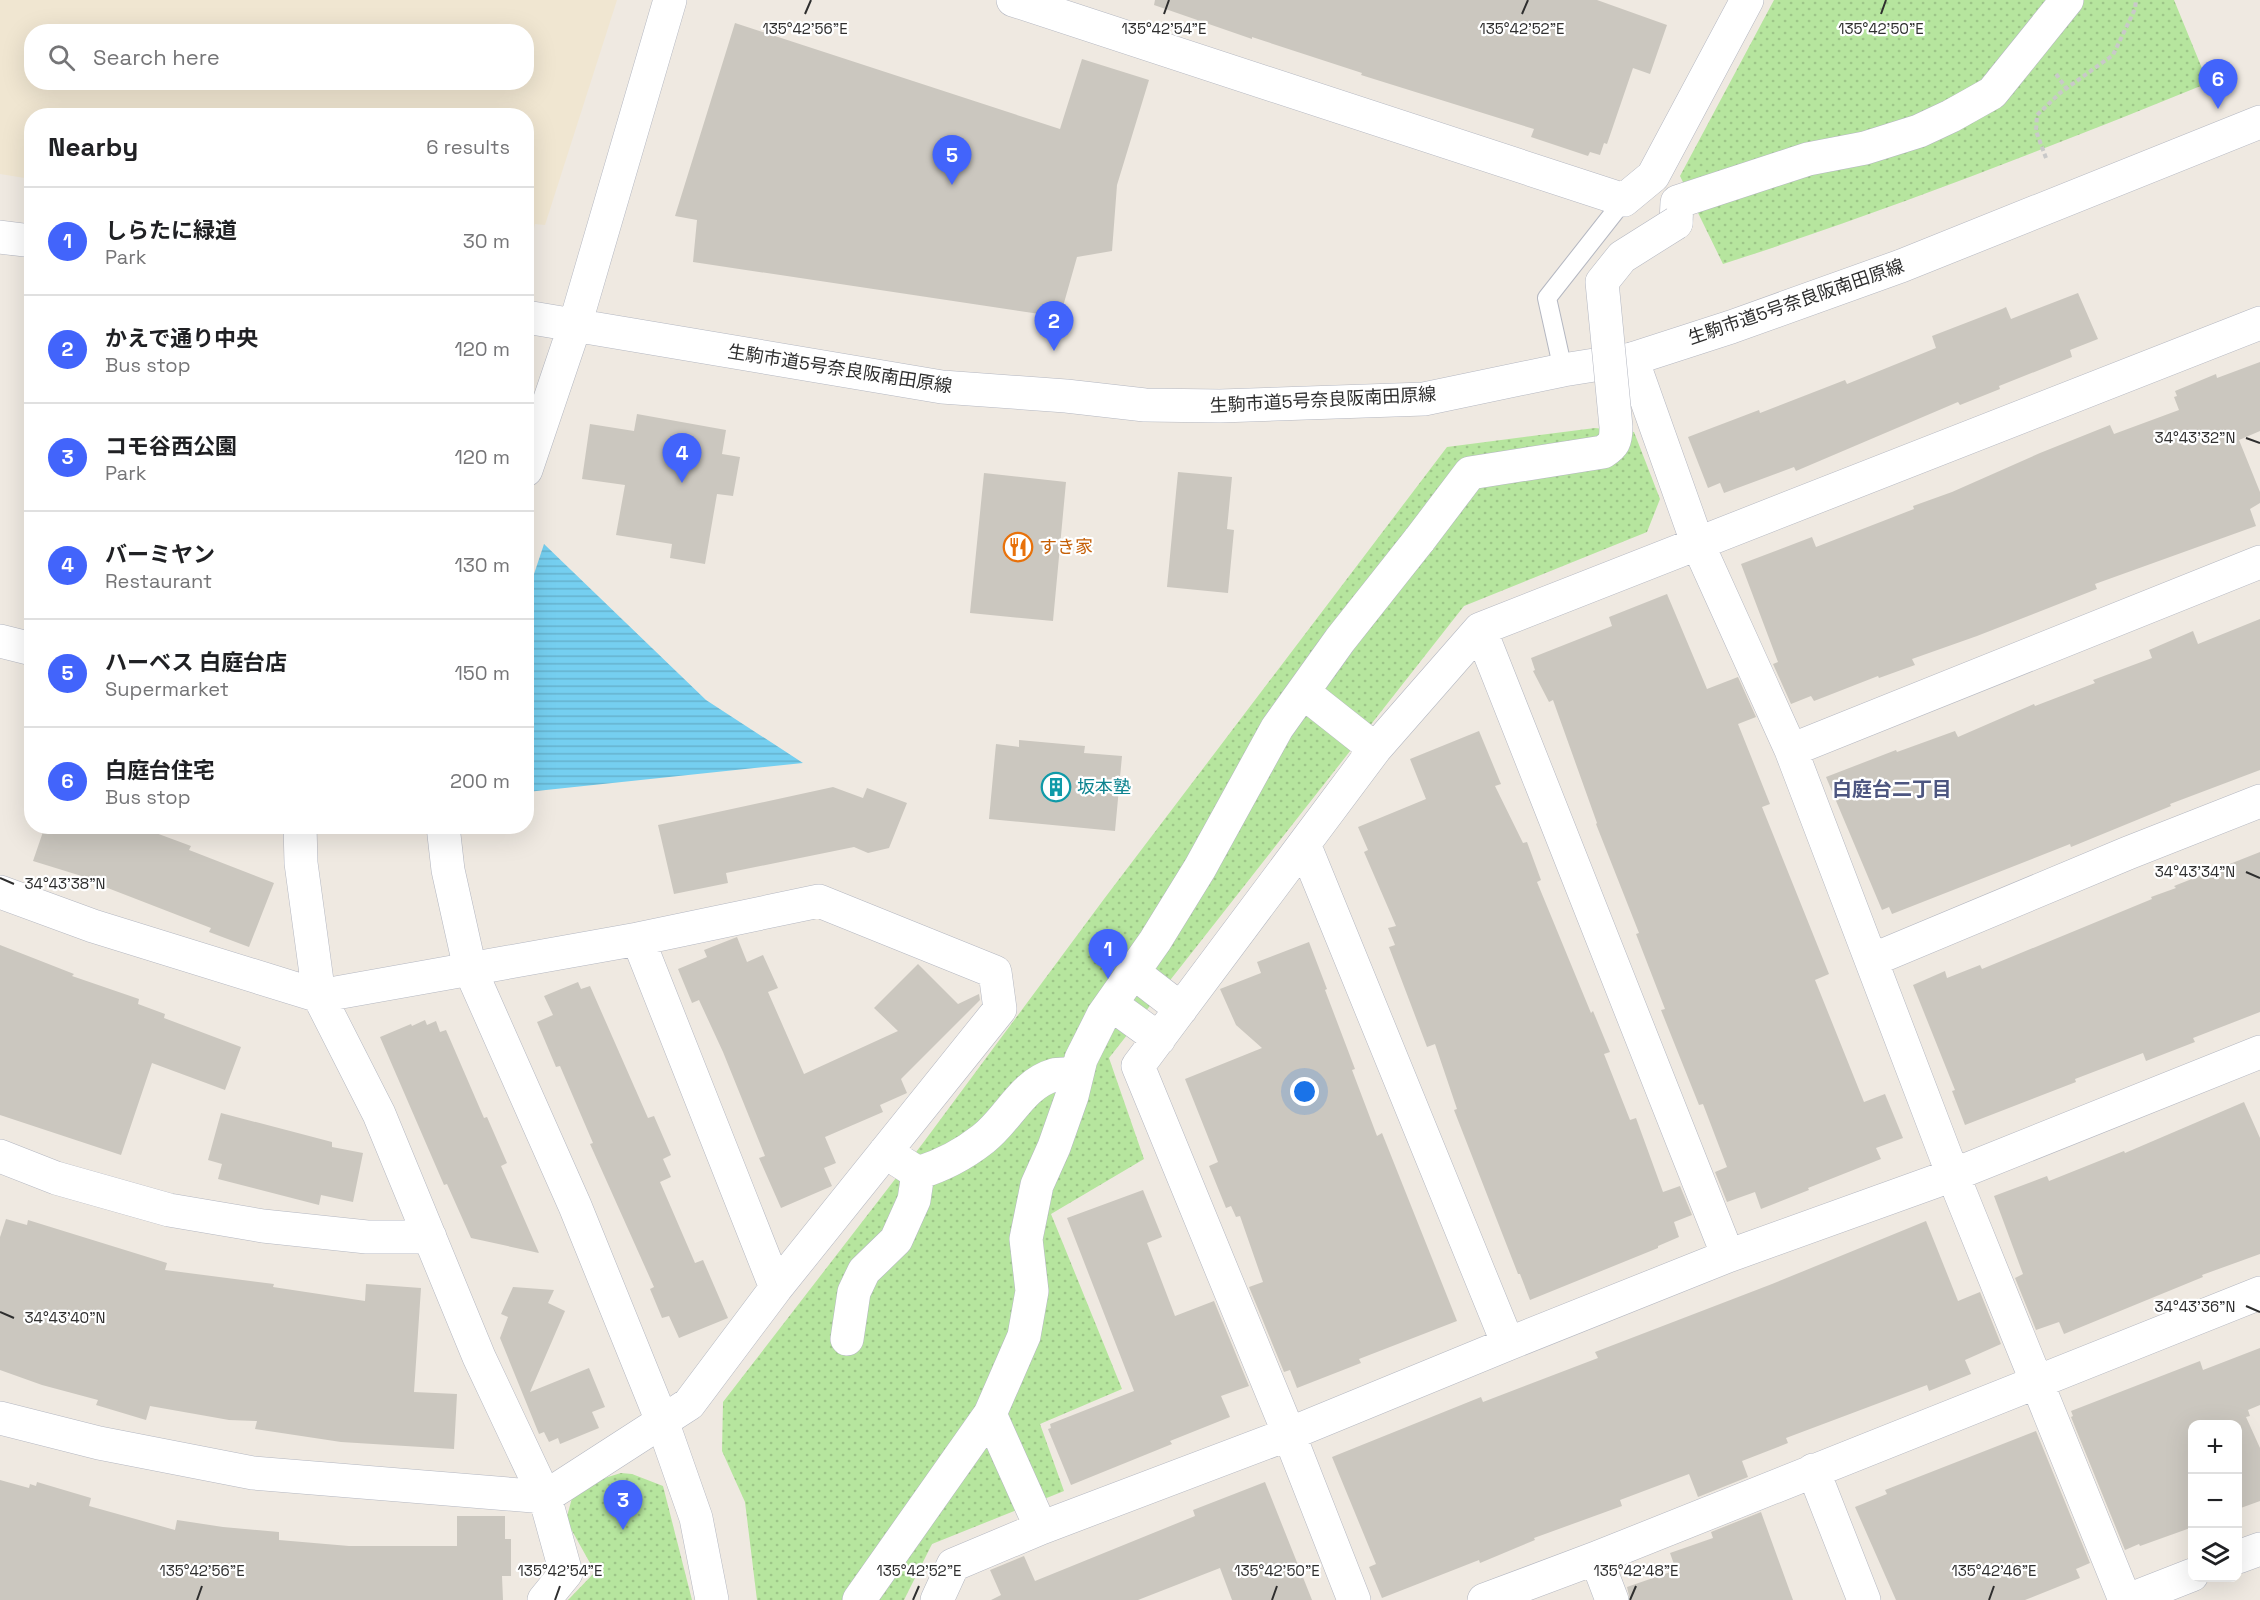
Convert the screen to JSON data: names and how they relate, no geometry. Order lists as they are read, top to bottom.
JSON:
{
  "streets": {
    "street": ["生駒市道5号奈良阪南田原線"]
  },
  "districts": ["白庭台二丁目"],
  "places": {
    "restaurant": ["すき家"],
    "building": ["坂本塾"]
  },
  "page": {
    "search": "Search here",
    "pins": [
      "6",
      "5",
      "2",
      "4",
      "1",
      "3"
    ],
    "heading": ["Nearby", "6 results"],
    "list": [
      {
        "mark": "1",
        "name": "しらたに緑道",
        "note": "Park",
        "value": "30 m"
      },
      {
        "mark": "2",
        "name": "かえで通り中央",
        "note": "Bus stop",
        "value": "120 m"
      },
      {
        "mark": "3",
        "name": "コモ谷西公園",
        "note": "Park",
        "value": "120 m"
      },
      {
        "mark": "4",
        "name": "バーミヤン",
        "note": "Restaurant",
        "value": "130 m"
      },
      {
        "mark": "5",
        "name": "ハーベス 白庭台店",
        "note": "Supermarket",
        "value": "150 m"
      },
      {
        "mark": "6",
        "name": "白庭台住宅",
        "note": "Bus stop",
        "value": "200 m"
      }
    ],
    "map_buttons": ["+", "−"]
  },
  "coordinates": [
    "135°42'56\"E",
    "135°42'54\"E",
    "135°42'52\"E",
    "135°42'50\"E",
    "34°43'32\"N",
    "34°43'34\"N",
    "34°43'38\"N",
    "34°43'36\"N",
    "34°43'40\"N",
    "135°42'48\"E",
    "135°42'46\"E"
  ]
}
